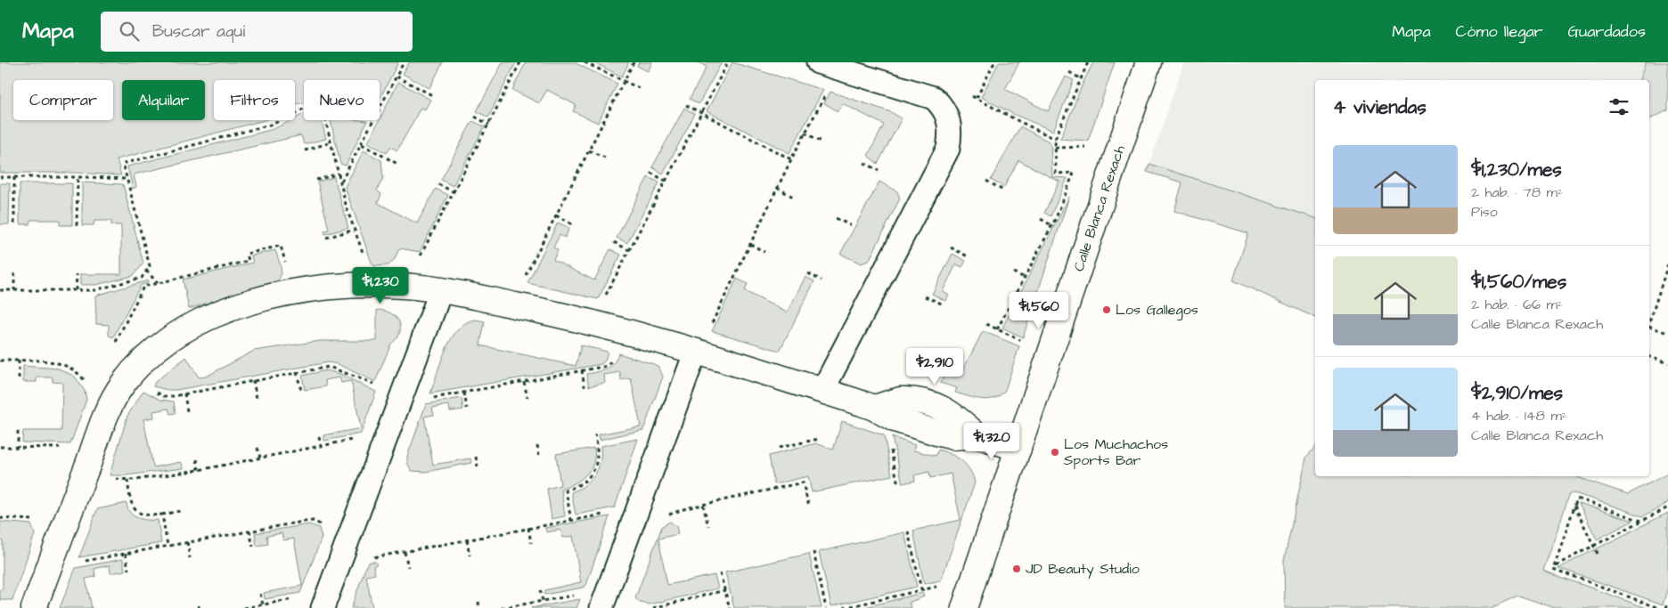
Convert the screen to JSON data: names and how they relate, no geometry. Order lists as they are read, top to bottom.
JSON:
{
  "streets": {
    "street": ["Calle Blanca Rexach"]
  },
  "places": ["Los Gallegos", "Los Muchachos Sports Bar", "JD Beauty Studio"],
  "page": {
    "header": "Mapa",
    "search": "Buscar aquí",
    "nav": ["Mapa", "Cómo llegar", "Guardados"],
    "chip": [
      "Comprar",
      "Alquilar",
      "Filtros",
      "Nuevo"
    ],
    "heading": "4 viviendas",
    "list": [
      {
        "name": "$1,230/mes",
        "note": "2 hab. · 78 m² · Piso"
      },
      {
        "name": "$1,560/mes",
        "note": "2 hab. · 66 m² · Calle Blanca Rexach"
      },
      {
        "name": "$2,910/mes",
        "note": "4 hab. · 148 m² · Calle Blanca Rexach"
      }
    ],
    "price": [
      "$1,230",
      "$1,560",
      "$2,910",
      "$1,320"
    ]
  }
}
